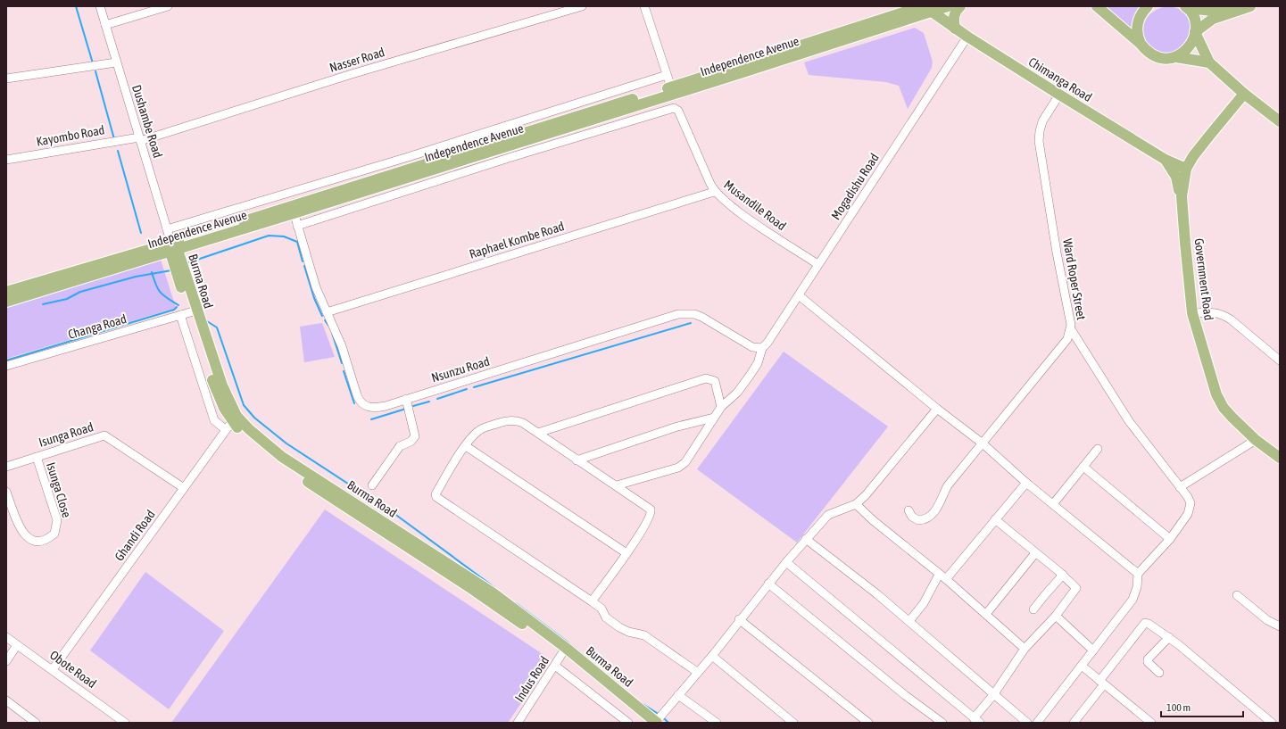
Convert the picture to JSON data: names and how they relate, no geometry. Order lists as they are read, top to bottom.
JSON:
{
  "streets": {
    "main road": [
      "Independence Avenue",
      "Chimanga Road",
      "Government Road",
      "Burma Road"
    ],
    "street": [
      "Nasser Road",
      "Dushambe Road",
      "Kayombo Road",
      "Mogadishu Road",
      "Musandile Road",
      "Raphael Kombe Road",
      "Ward Roper Street",
      "Changa Road",
      "Nsunzu Road",
      "Isunga Road",
      "Isunga Close",
      "Ghandi Road",
      "Obote Road",
      "Indus Road"
    ]
  },
  "crossings": [
    ["Independence Avenue", "Chimanga Road"],
    ["Independence Avenue", "Dushambe Road"],
    ["Independence Avenue", "Burma Road"],
    ["Independence Avenue", "Nsunzu Road"],
    ["Nasser Road", "Dushambe Road"],
    ["Nasser Road", "Kayombo Road"],
    ["Chimanga Road", "Mogadishu Road"],
    ["Chimanga Road", "Ward Roper Street"],
    ["Chimanga Road", "Government Road"],
    ["Dushambe Road", "Kayombo Road"],
    ["Dushambe Road", "Burma Road"],
    ["Mogadishu Road", "Musandile Road"],
    ["Mogadishu Road", "Nsunzu Road"],
    ["Musandile Road", "Raphael Kombe Road"],
    ["Musandile Road", "Nsunzu Road"],
    ["Raphael Kombe Road", "Nsunzu Road"],
    ["Burma Road", "Changa Road"],
    ["Burma Road", "Ghandi Road"],
    ["Burma Road", "Indus Road"],
    ["Isunga Road", "Isunga Close"],
    ["Isunga Road", "Ghandi Road"],
    ["Ghandi Road", "Obote Road"]
  ],
  "scale_bar": "100 m"
}
